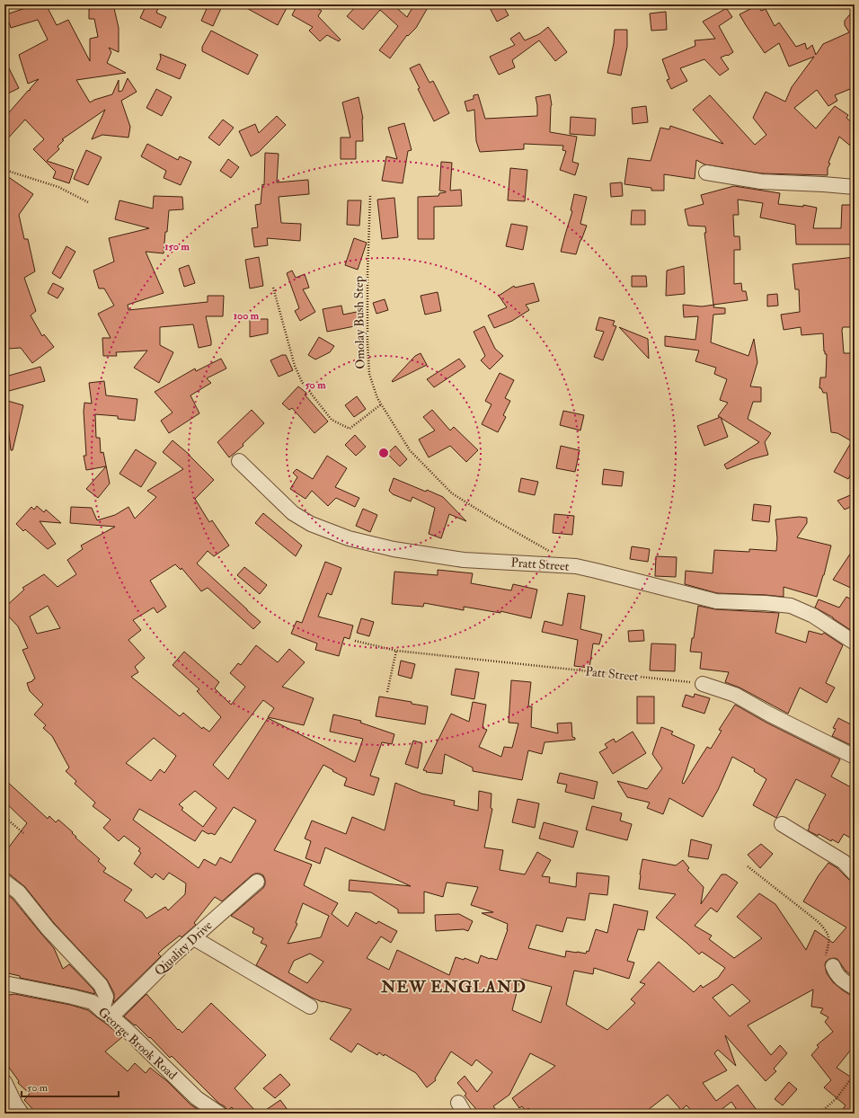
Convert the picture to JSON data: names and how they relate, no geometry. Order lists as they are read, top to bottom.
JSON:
{
  "streets": {
    "street": ["Pratt Street", "Qiuality Drive", "George Brook Road"],
    "path": ["Omolay Bush Step", "Patt Street"]
  },
  "crossings": [
    ["Qiuality Drive", "George Brook Road"]
  ],
  "districts": ["NEW ENGLAND"],
  "scale_bar": "50 m",
  "rings": ["150 m", "100 m", "50 m"]
}
